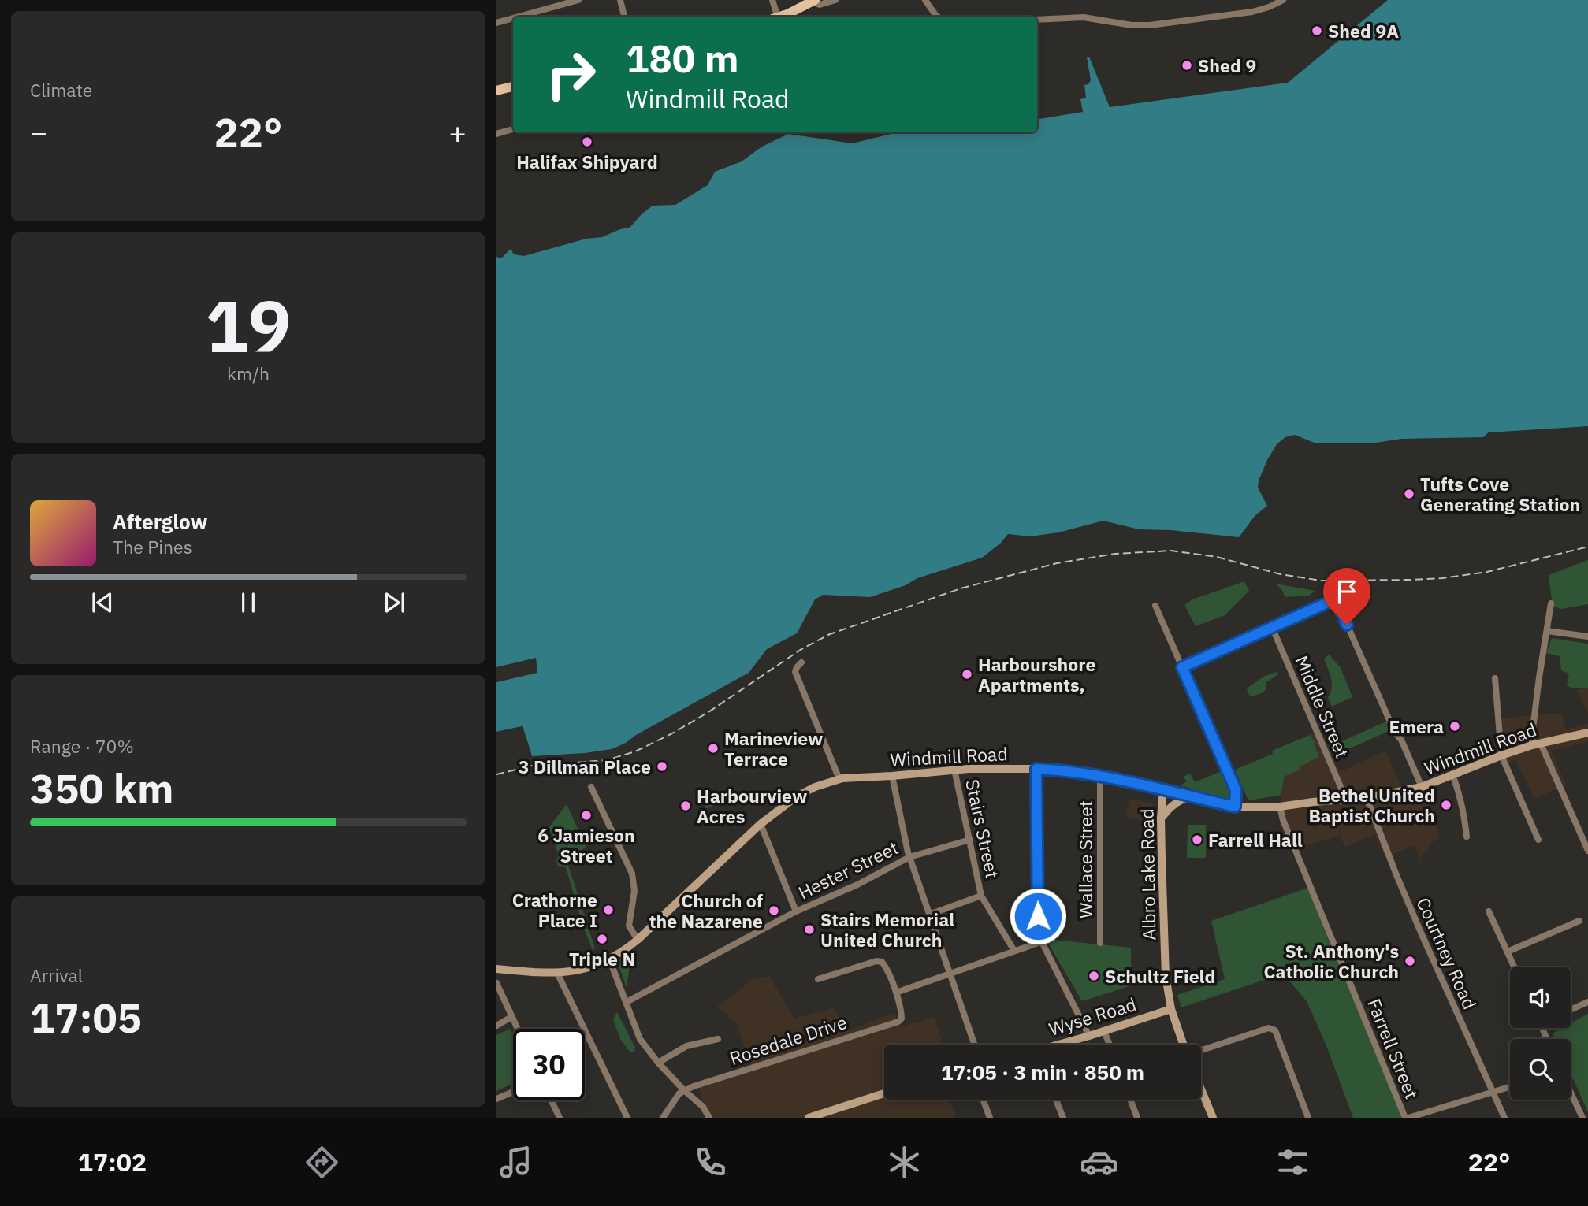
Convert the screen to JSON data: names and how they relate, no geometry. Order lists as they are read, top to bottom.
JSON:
{
  "streets": {
    "main road": ["Windmill Road", "Albro Lake Road", "Wyse Road"],
    "street": [
      "Middle Street",
      "Stairs Street",
      "Wallace Street",
      "Hester Street",
      "Courtney Road",
      "Rosedale Drive",
      "Farrell Street"
    ]
  },
  "crossings": [
    ["Middle Street", "Windmill Road"],
    ["Windmill Road", "Stairs Street"],
    ["Windmill Road", "Wallace Street"],
    ["Windmill Road", "Albro Lake Road"],
    ["Windmill Road", "Courtney Road"],
    ["Windmill Road", "Farrell Street"],
    ["Stairs Street", "Hester Street"],
    ["Albro Lake Road", "Wyse Road"]
  ],
  "places": [
    "Shed 9A",
    "Shed 9",
    "Halifax Shipyard",
    "Tufts Cove Generating Station",
    "Harbourshore Apartments,",
    "Emera",
    "Marineview Terrace",
    "3 Dillman Place",
    "Bethel United Baptist Church",
    "Harbourview Acres",
    "6 Jamieson Street",
    "Farrell Hall",
    "Crathorne Place I",
    "Church of the Nazarene",
    "Stairs Memorial United Church",
    "Triple N",
    "St. Anthony's Catholic Church",
    "Schultz Field"
  ],
  "page": {
    "tile": [
      "Climate",
      ["19", "km/h"],
      ["Range · 70%", "350 km"],
      ["Arrival", "17:05"]
    ],
    "turn": ["180 m", "Windmill Road"],
    "heat": ["−", "22°", "+"],
    "song": ["Afterglow", "The Pines"],
    "limit": "30",
    "trip": "17:05 · 3 min · 850 m",
    "tabs": ["17:02", "22°"]
  }
}
